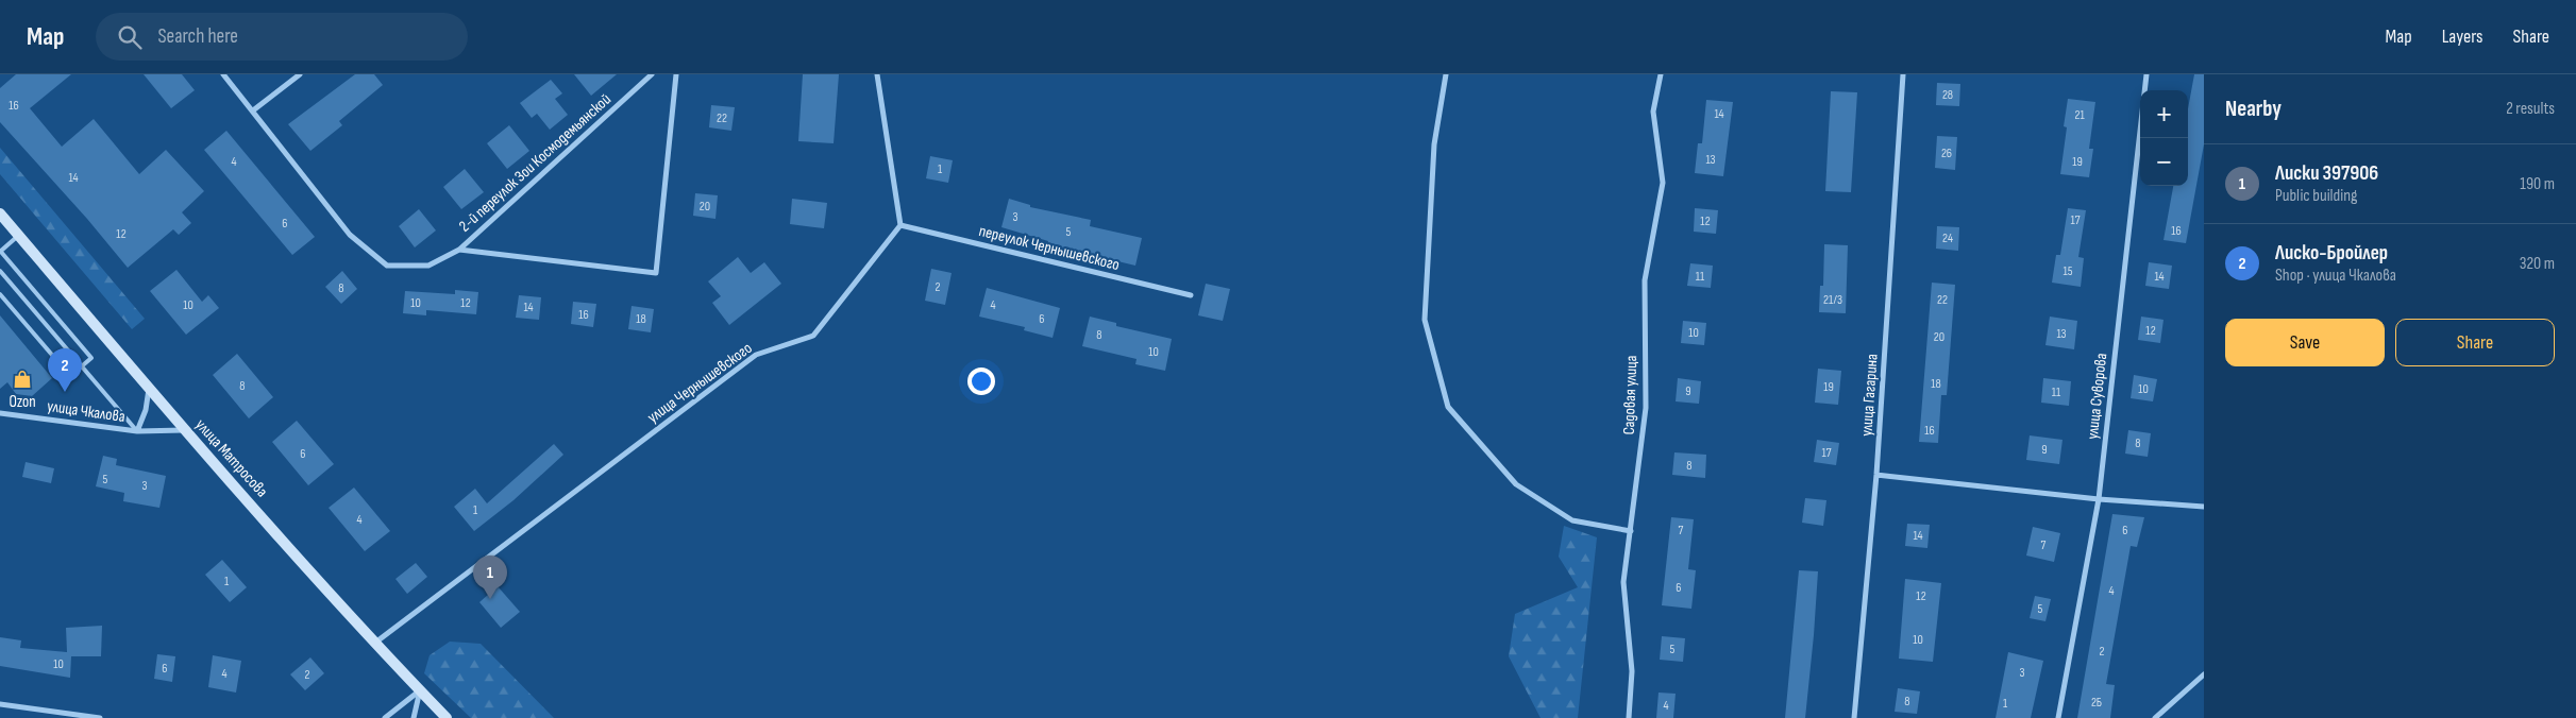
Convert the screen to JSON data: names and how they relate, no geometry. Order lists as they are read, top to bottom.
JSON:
{
  "streets": {
    "main road": ["улица Матросова"],
    "street": [
      "2-й переулок Зои Космодемьянской",
      "переулок Чернышевского",
      "улица Чернышевского",
      "Садовая улица",
      "улица Гагарина",
      "улица Суворова",
      "улица Чкалова"
    ]
  },
  "crossings": [
    ["переулок Чернышевского", "улица Чернышевского"],
    ["улица Чернышевского", "улица Матросова"],
    ["улица Чкалова", "улица Матросова"]
  ],
  "places": {
    "shop": ["Ozon"]
  },
  "house_numbers": [
    "28",
    "16",
    "14",
    "21",
    "22",
    "26",
    "13",
    "4",
    "19",
    "1",
    "14",
    "20",
    "3",
    "17",
    "12",
    "6",
    "16",
    "5",
    "12",
    "24",
    "15",
    "11",
    "14",
    "2",
    "8",
    "21/3",
    "22",
    "10",
    "12",
    "10",
    "4",
    "14",
    "16",
    "18",
    "6",
    "12",
    "10",
    "13",
    "8",
    "20",
    "10",
    "18",
    "8",
    "19",
    "10",
    "9",
    "11",
    "16",
    "8",
    "9",
    "17",
    "6",
    "8",
    "5",
    "3",
    "1",
    "4",
    "7",
    "6",
    "14",
    "7",
    "1",
    "6",
    "4",
    "12",
    "5",
    "10",
    "5",
    "2",
    "10",
    "6",
    "3",
    "4",
    "2",
    "8",
    "2Б",
    "1",
    "4"
  ],
  "page": {
    "header": "Map",
    "search": "Search here",
    "nav": ["Map", "Layers", "Share"],
    "heading": ["Nearby", "2 results"],
    "map_buttons": ["+", "−"],
    "list": [
      {
        "mark": "1",
        "name": "Лиски 397906",
        "note": "Public building",
        "value": "190 m"
      },
      {
        "mark": "2",
        "name": "Лиско-Бройлер",
        "note": "Shop · улица Чкалова",
        "value": "320 m"
      }
    ],
    "buttons": ["Save", "Share"],
    "pins": ["2", "1"]
  }
}
